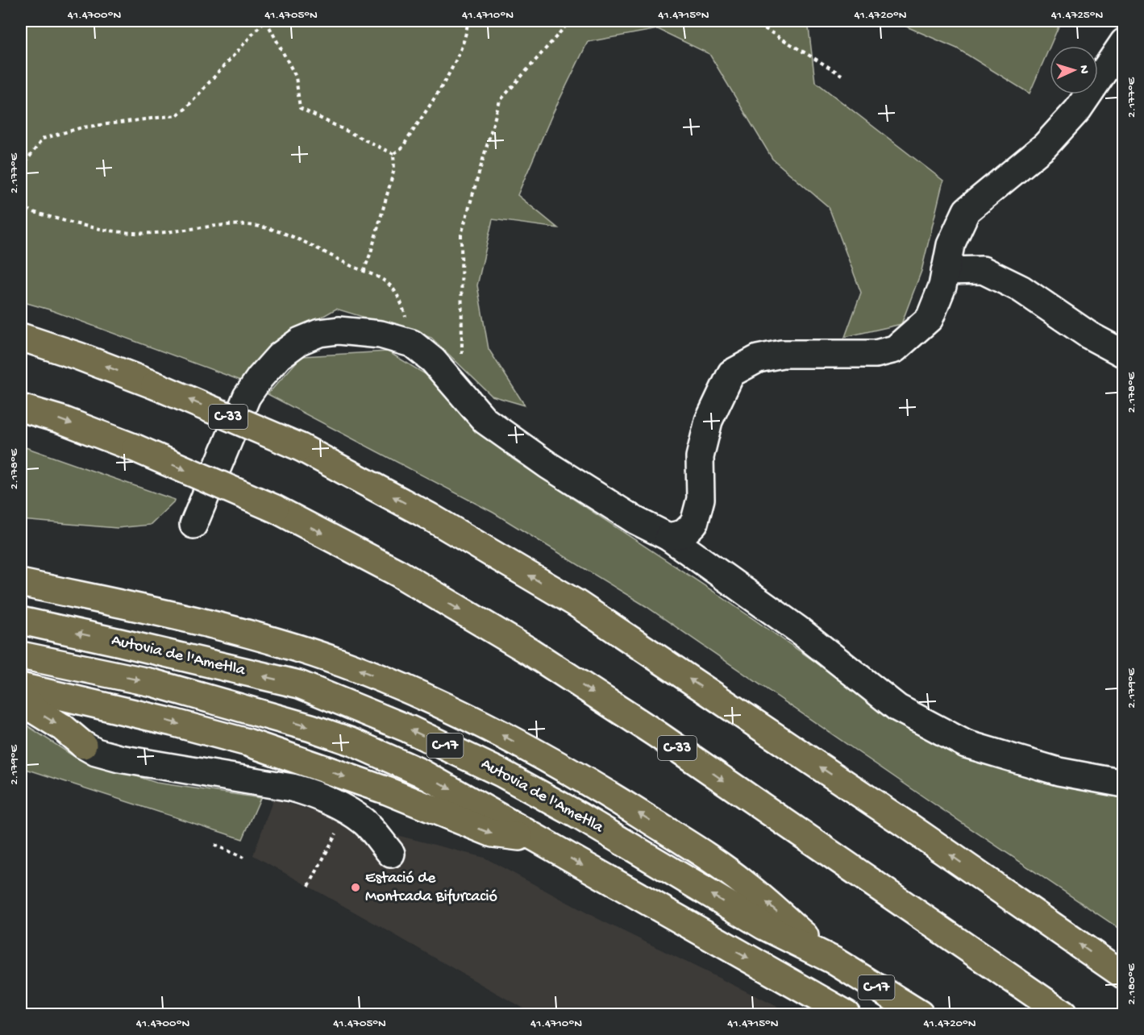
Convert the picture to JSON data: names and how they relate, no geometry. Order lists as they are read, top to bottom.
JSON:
{
  "streets": {
    "highway": ["C-33", "Autovia de l'Ametlla", "C-17"]
  },
  "places": ["Estació de Montcada Bifurcació"],
  "north": "right",
  "coordinates": [
    "41.4700°N",
    "41.4705°N",
    "41.4710°N",
    "41.4715°N",
    "41.4720°N",
    "41.4725°N",
    "2.177°E",
    "2.178°E",
    "2.179°E",
    "2.180°E"
  ]
}
